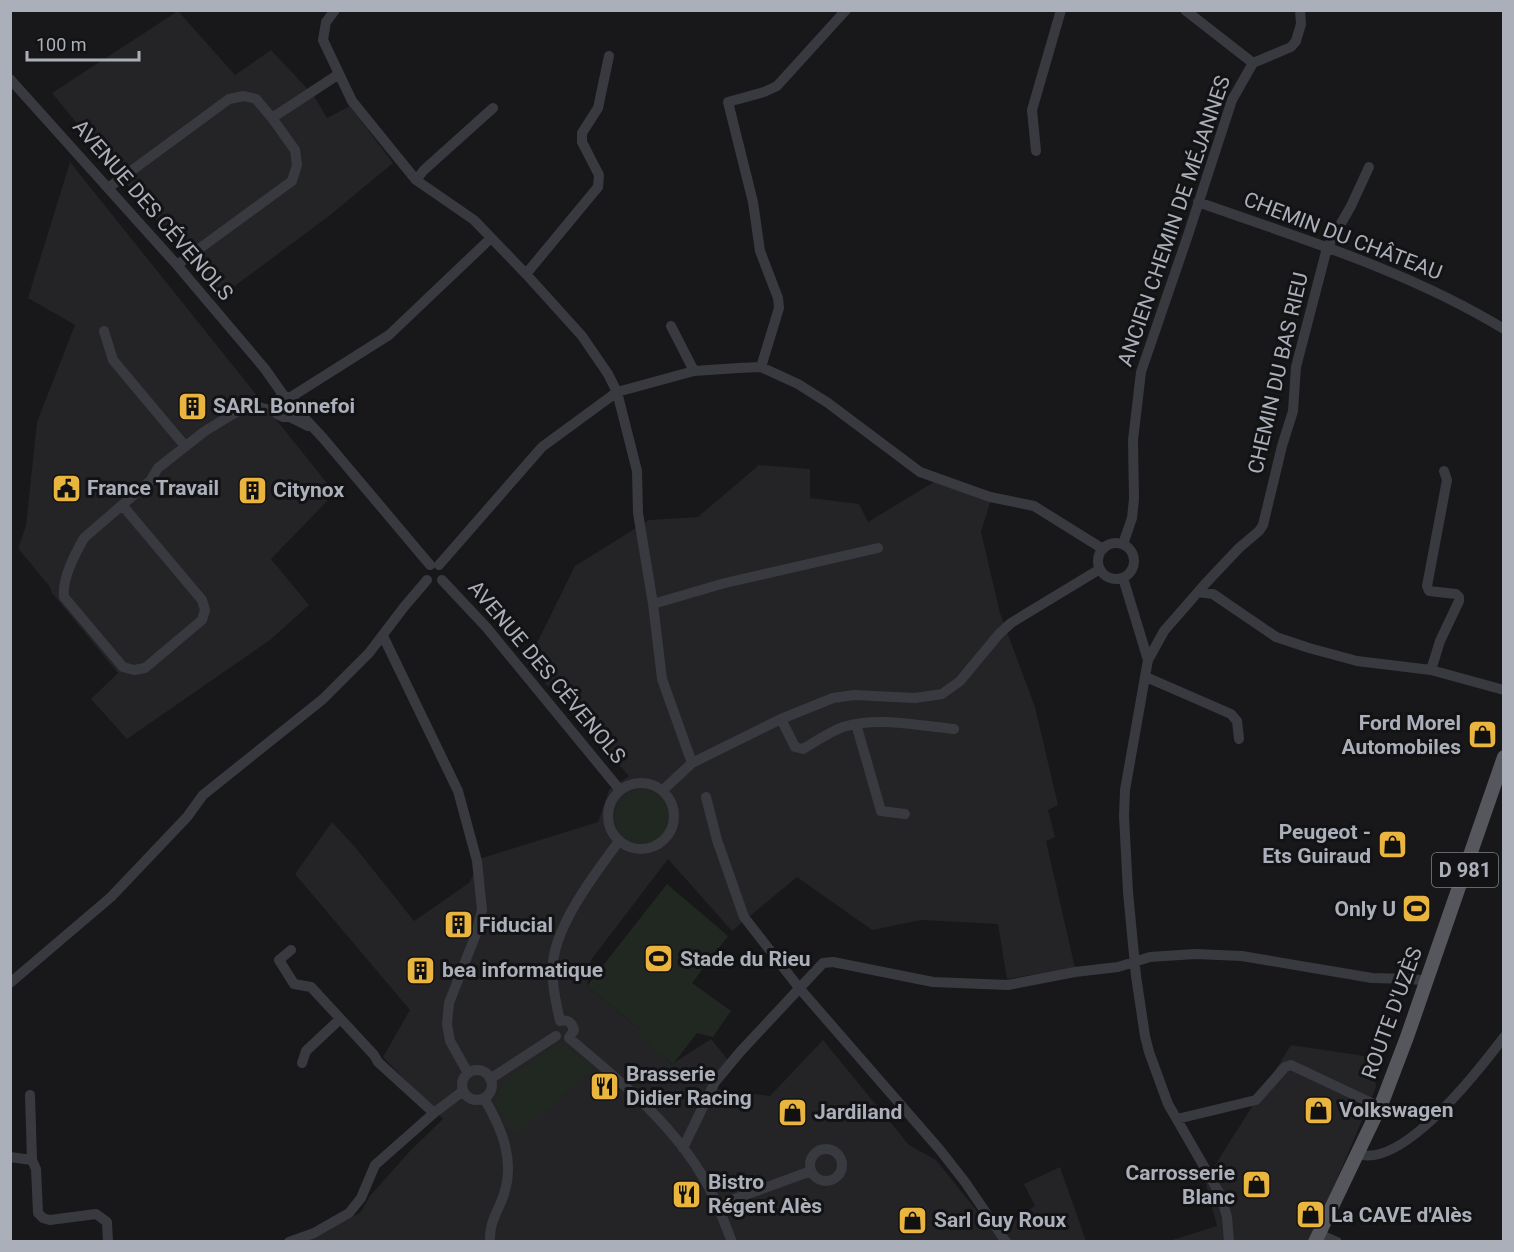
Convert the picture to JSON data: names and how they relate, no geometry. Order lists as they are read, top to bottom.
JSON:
{
  "streets": {
    "main road": ["D 981", "ROUTE D'UZÈS"],
    "street": [
      "AVENUE DES CÉVENOLS",
      "ANCIEN CHEMIN DE MÉJANNES",
      "CHEMIN DU CHÂTEAU",
      "CHEMIN DU BAS RIEU"
    ]
  },
  "crossings": [
    ["ANCIEN CHEMIN DE MÉJANNES", "CHEMIN DU CHÂTEAU"],
    ["CHEMIN DU CHÂTEAU", "CHEMIN DU BAS RIEU"]
  ],
  "places": {
    "building": [
      "SARL Bonnefoi",
      "Citynox",
      "Fiducial",
      "bea informatique"
    ],
    "public building": ["France Travail"],
    "shop": [
      "Ford Morel Automobiles",
      "Peugeot - Ets Guiraud",
      "Volkswagen",
      "Jardiland",
      "Carrosserie Blanc",
      "La CAVE d'Alès",
      "Sarl Guy Roux"
    ],
    "sports": ["Only U", "Stade du Rieu"],
    "restaurant": ["Brasserie Didier Racing", "Bistro Régent Alès"]
  },
  "scale_bar": "100 m"
}
